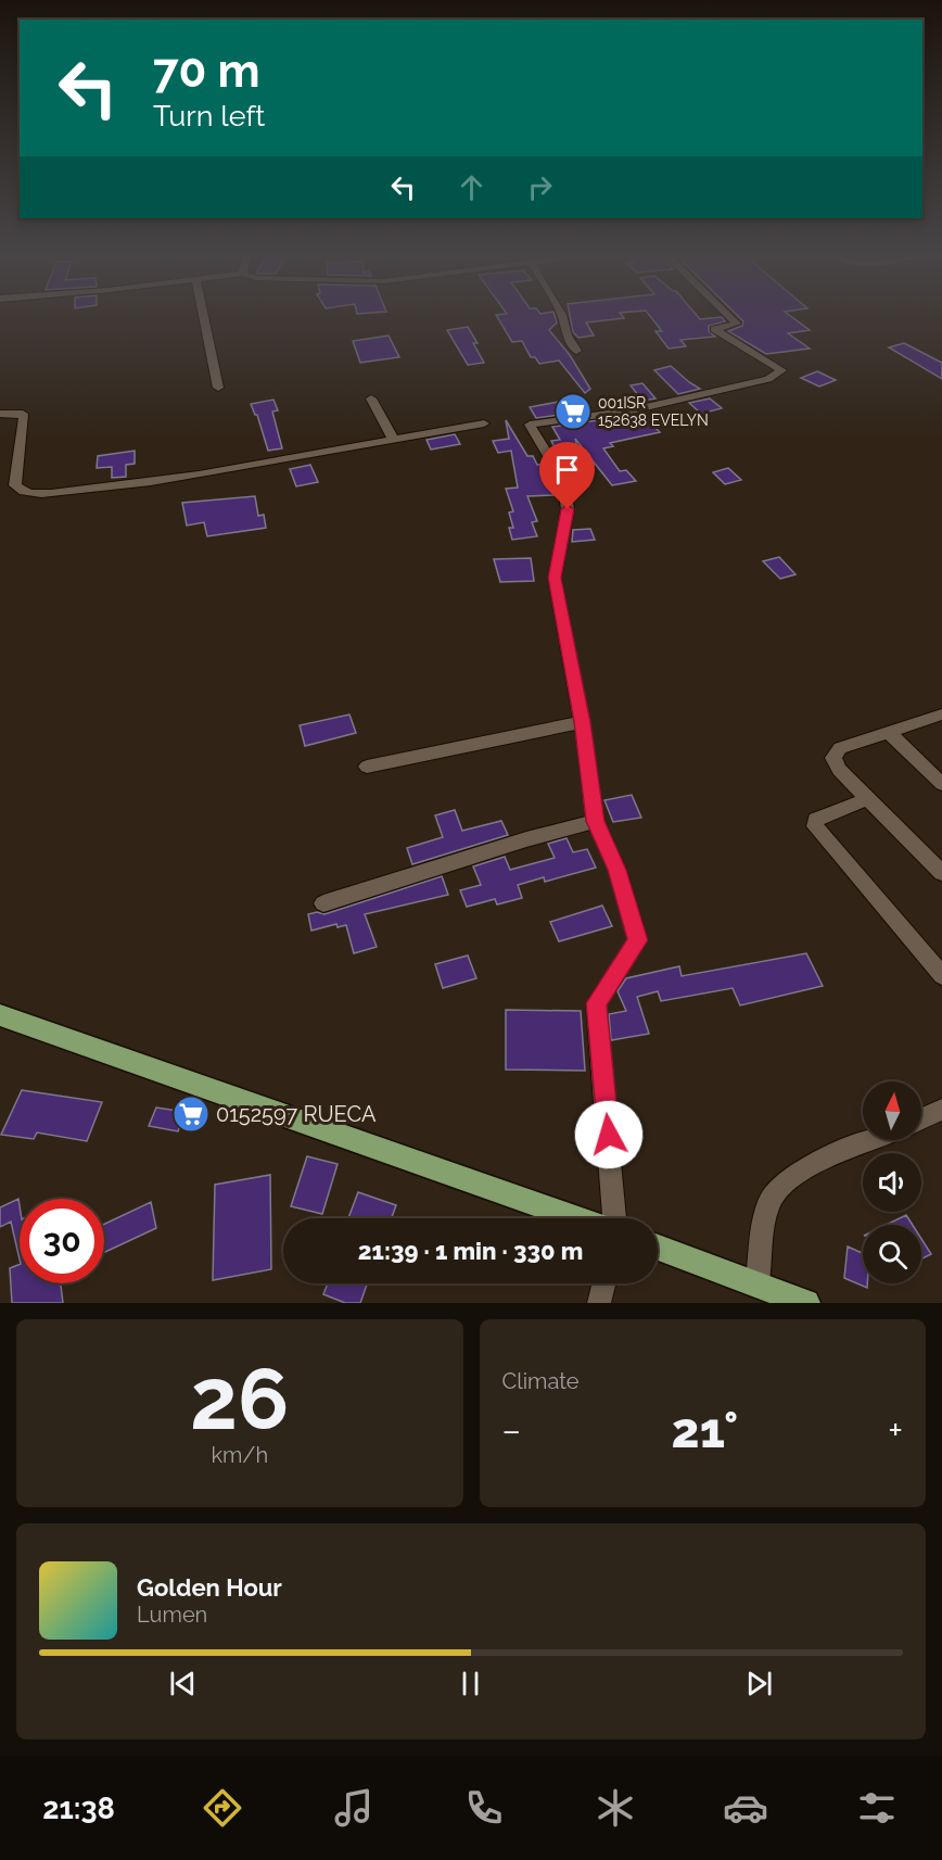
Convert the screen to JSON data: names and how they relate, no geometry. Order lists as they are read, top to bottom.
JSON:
{
  "places": {
    "supermarket": ["001ISR 152638 EVELYN", "0152597 RUECA"]
  },
  "north": "top",
  "page": {
    "turn": ["70 m", "Turn left"],
    "limit": "30",
    "trip": "21:39 · 1 min · 330 m",
    "tile": [
      ["26", "km/h"],
      "Climate"
    ],
    "heat": ["−", "21°", "+"],
    "song": ["Golden Hour", "Lumen"],
    "tabs": "21:38"
  }
}
